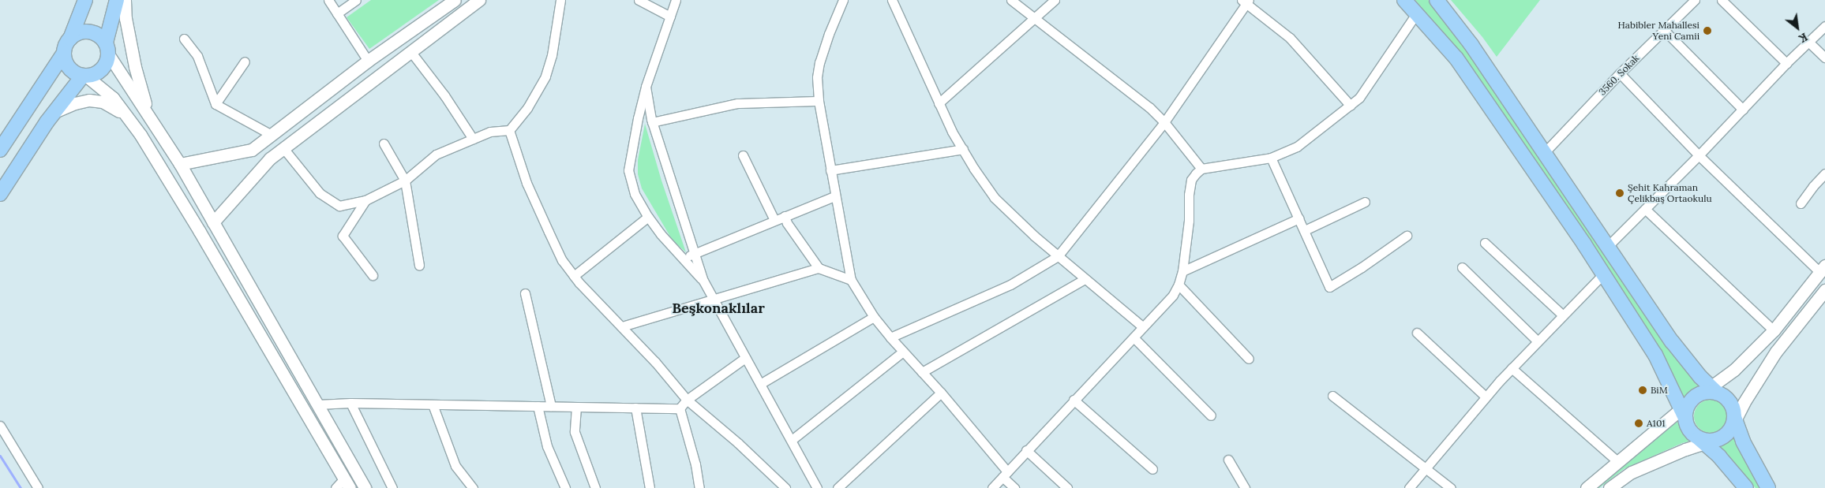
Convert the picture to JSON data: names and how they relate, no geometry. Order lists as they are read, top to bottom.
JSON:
{
  "streets": {
    "street": ["3560. Sokak"]
  },
  "districts": ["Beşkonaklılar"],
  "places": [
    "Habibler Mahallesi Yeni Camii",
    "Şehit Kahraman Çelikbaş Ortaokulu",
    "BiM",
    "A101"
  ],
  "north": "bottom right"
}
